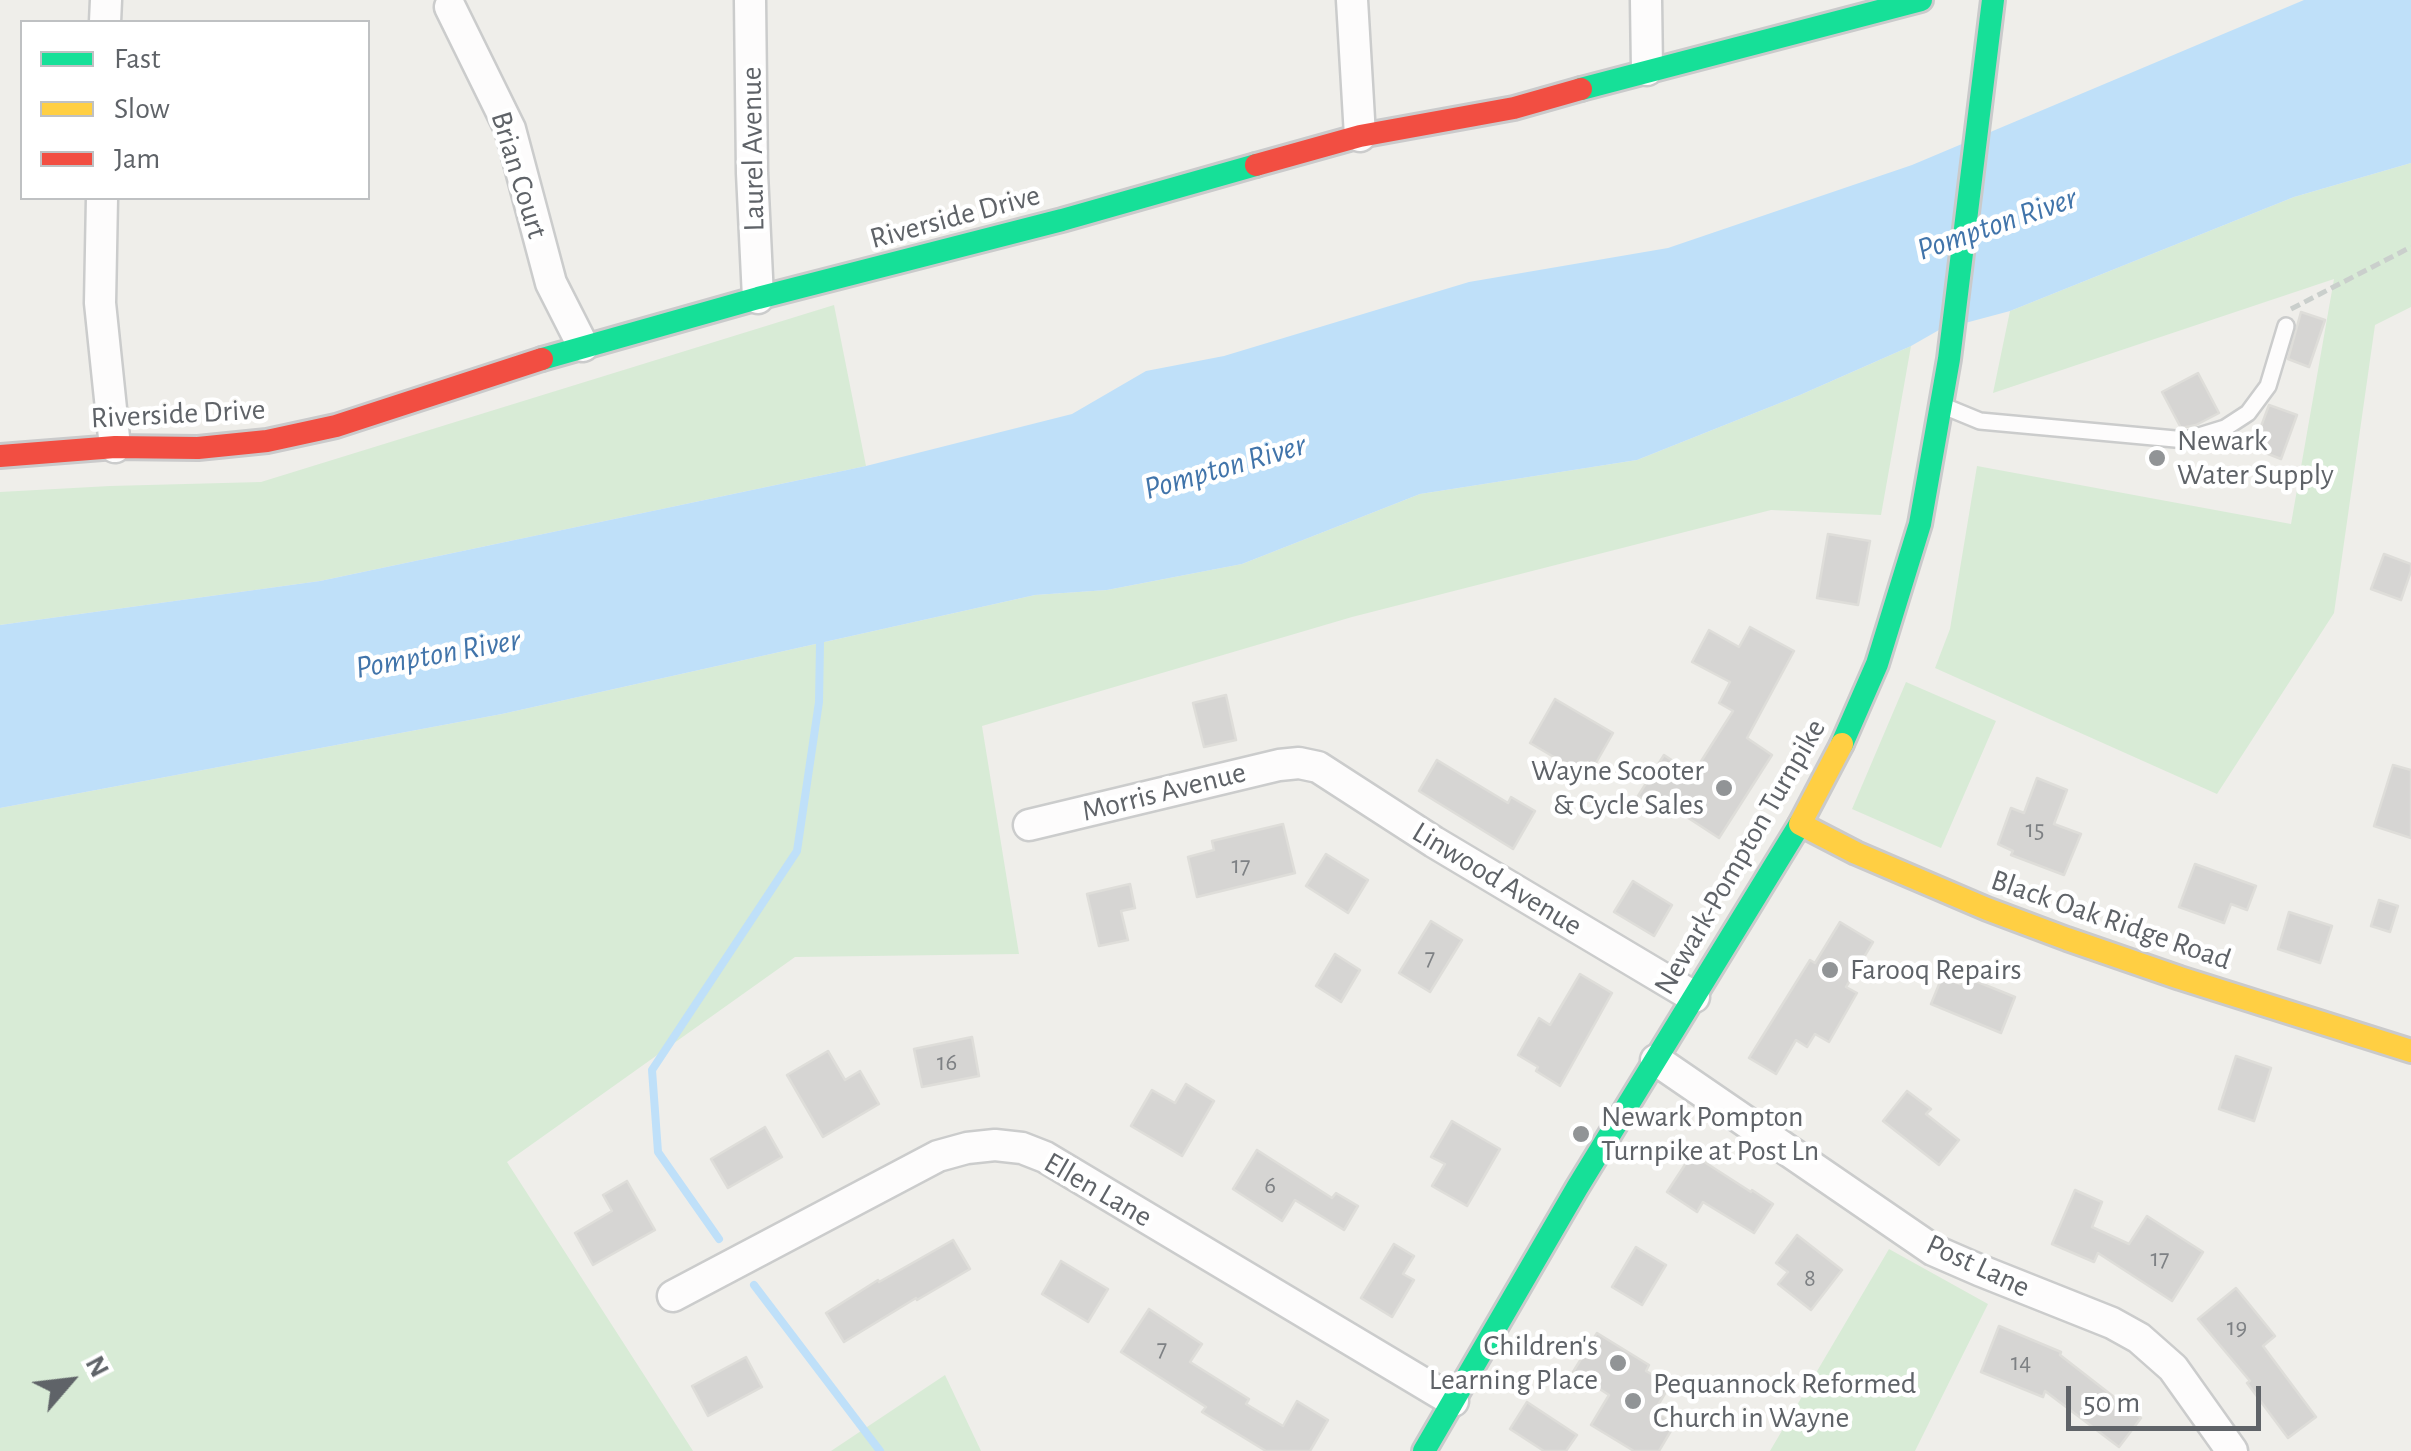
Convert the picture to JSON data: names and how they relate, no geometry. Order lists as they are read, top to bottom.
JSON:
{
  "streets": {
    "main road": ["Riverside Drive", "Newark-Pompton Turnpike", "Black Oak Ridge Road"],
    "street": [
      "Laurel Avenue",
      "Brian Court",
      "Morris Avenue",
      "Linwood Avenue",
      "Ellen Lane",
      "Post Lane"
    ]
  },
  "crossings": [
    ["Laurel Avenue", "Riverside Drive"],
    ["Brian Court", "Riverside Drive"],
    ["Morris Avenue", "Linwood Avenue"],
    ["Newark-Pompton Turnpike", "Linwood Avenue"],
    ["Newark-Pompton Turnpike", "Black Oak Ridge Road"],
    ["Newark-Pompton Turnpike", "Ellen Lane"],
    ["Newark-Pompton Turnpike", "Post Lane"]
  ],
  "water": ["Pompton River"],
  "places": [
    "Newark Water Supply",
    "Wayne Scooter & Cycle Sales",
    "Farooq Repairs",
    "Newark Pompton Turnpike at Post Ln",
    "Children's Learning Place",
    "Pequannock Reformed Church in Wayne"
  ],
  "house_numbers": [
    "15",
    "17",
    "7",
    "16",
    "6",
    "17",
    "8",
    "19",
    "7",
    "14"
  ],
  "legend": ["Fast", "Slow", "Jam"],
  "scale_bar": "50 m",
  "north": "top right"
}
